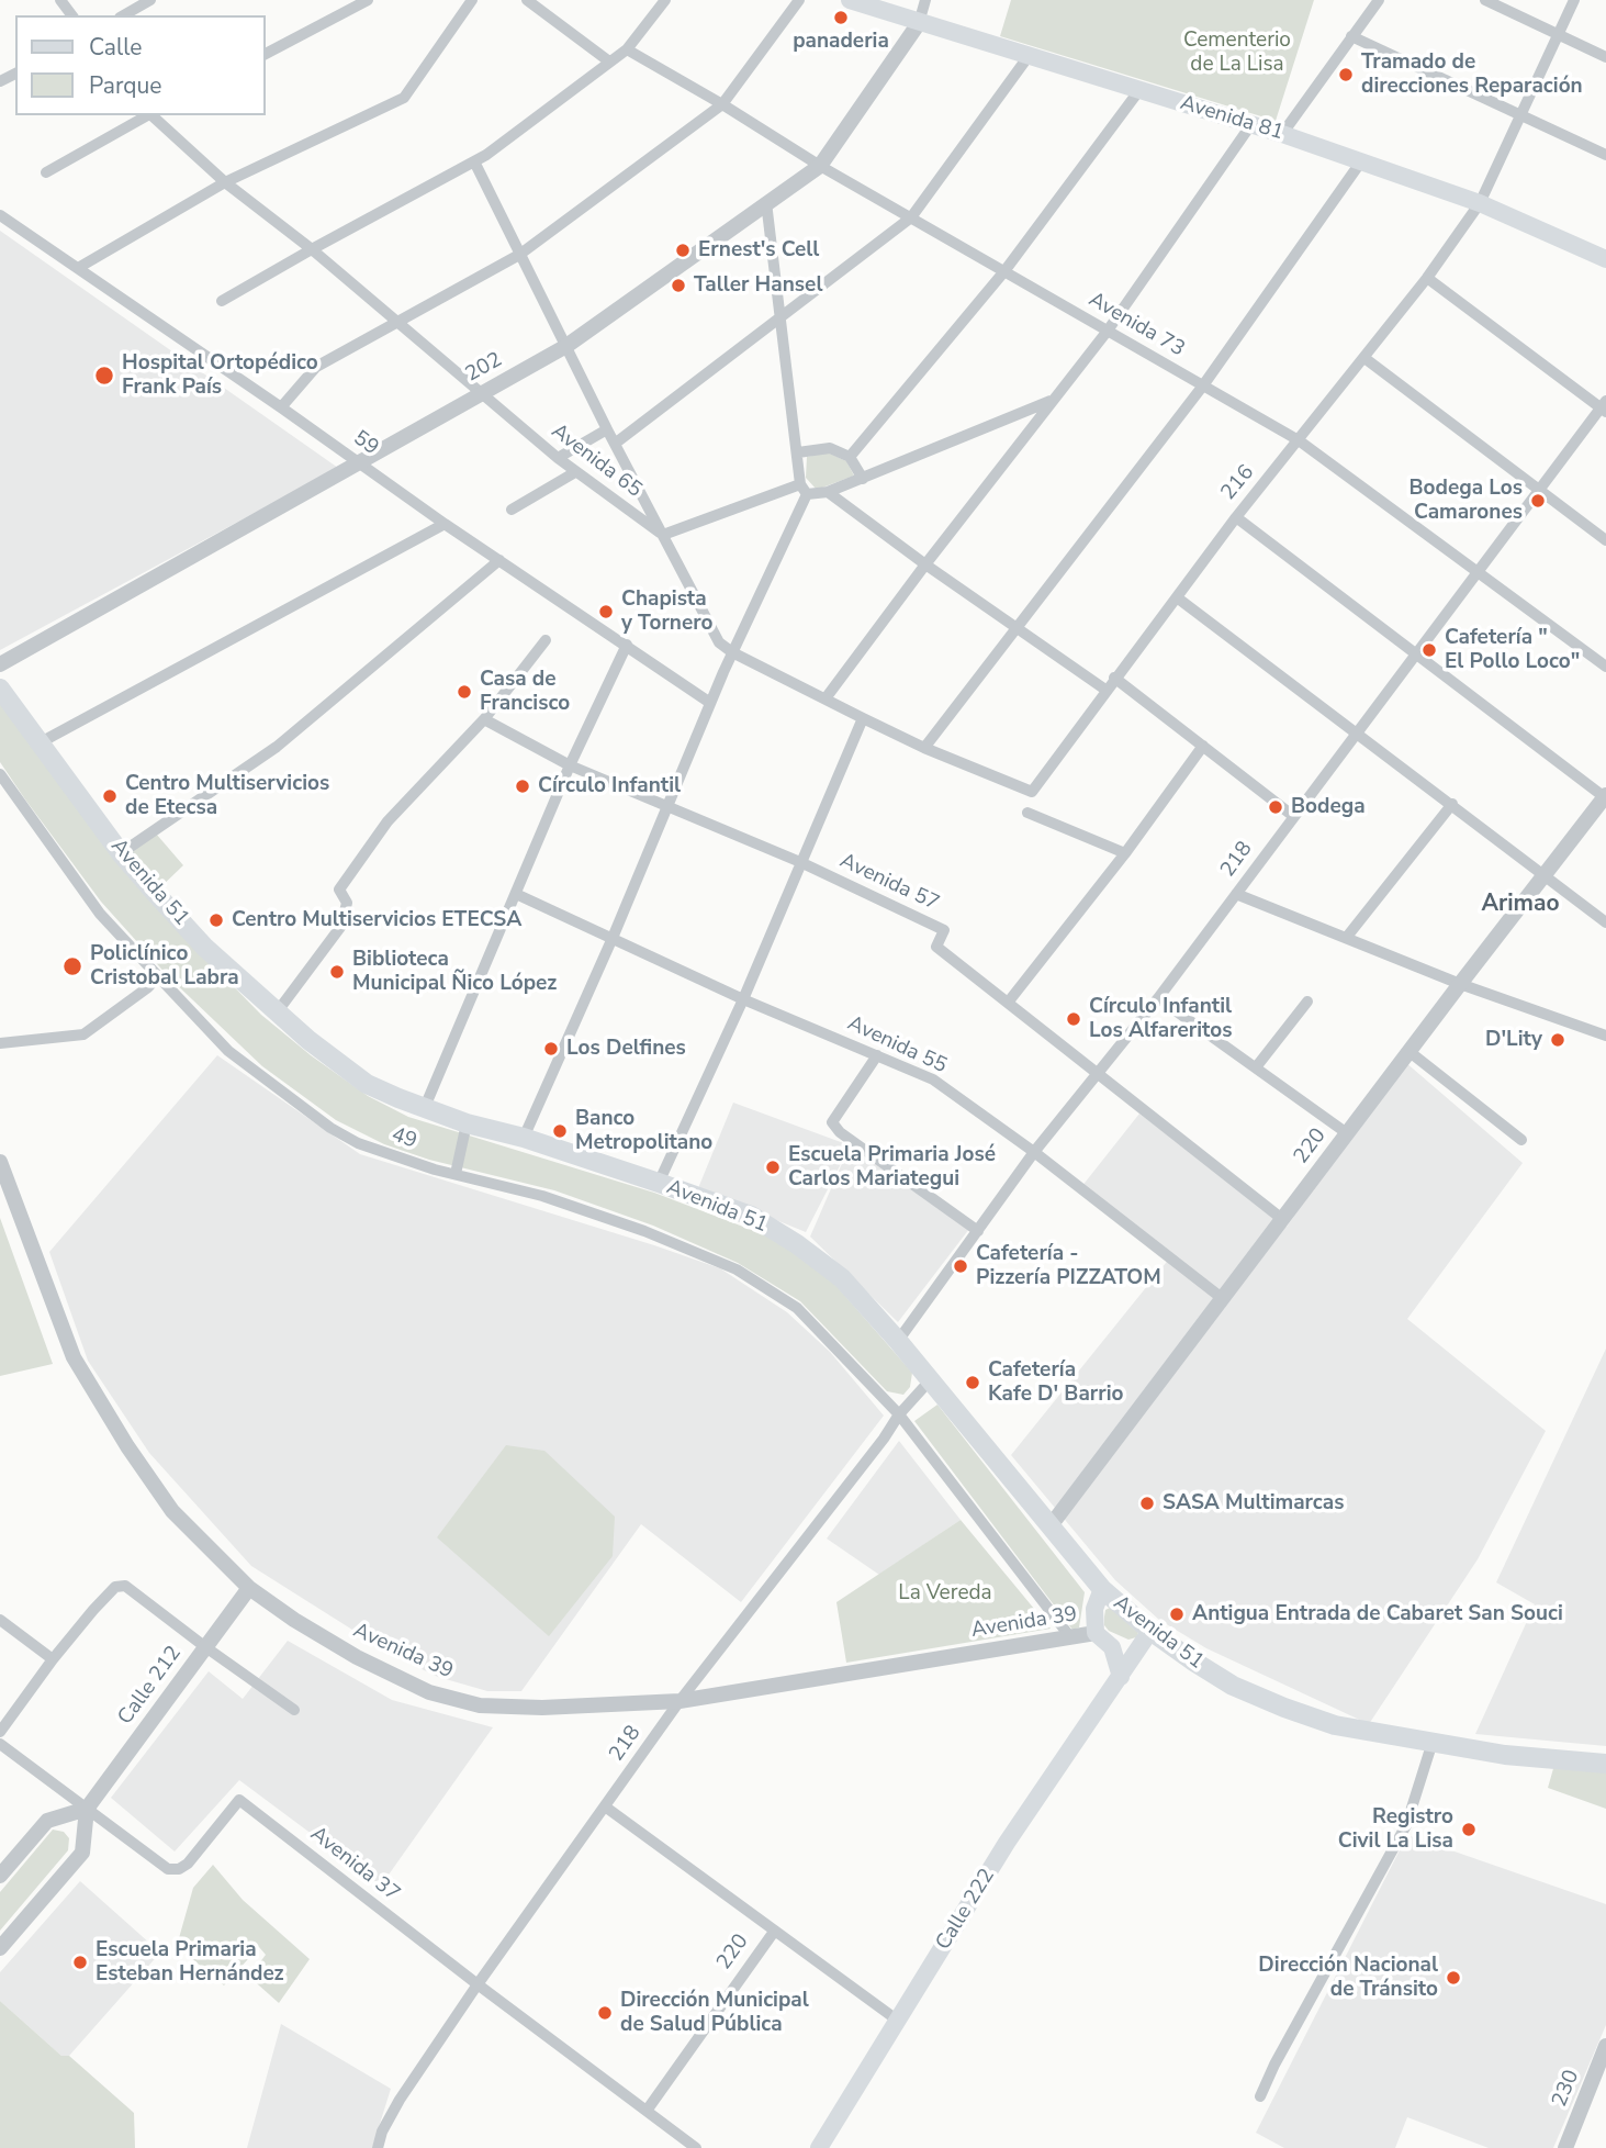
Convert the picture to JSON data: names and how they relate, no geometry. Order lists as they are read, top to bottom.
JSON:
{
  "streets": {
    "main road": ["Avenida 81", "Avenida 51", "Calle 222"],
    "street": [
      "Avenida 73",
      "202",
      "59",
      "Avenida 65",
      "216",
      "218",
      "Avenida 57",
      "Avenida 55",
      "49",
      "220",
      "Avenida 39",
      "Calle 212",
      "Avenida 37",
      "230"
    ]
  },
  "crossings": [
    ["Avenida 81", "202"],
    ["Avenida 81", "216"],
    ["Avenida 73", "202"],
    ["Avenida 73", "216"],
    ["Avenida 73", "218"],
    ["202", "59"],
    ["202", "Avenida 65"],
    ["Avenida 65", "216"],
    ["218", "Avenida 51"],
    ["218", "Avenida 57"],
    ["218", "Avenida 55"],
    ["218", "49"],
    ["218", "Avenida 39"],
    ["218", "Avenida 37"],
    ["Avenida 51", "220"],
    ["Avenida 51", "Calle 222"],
    ["Avenida 57", "220"],
    ["Avenida 55", "220"],
    ["49", "Avenida 39"],
    ["220", "Avenida 37"],
    ["Avenida 39", "Calle 212"],
    ["Calle 212", "Avenida 37"]
  ],
  "districts": ["Arimao"],
  "parks": ["Cementerio de La Lisa", "La Vereda"],
  "places": [
    "panaderia",
    "Tramado de direcciones Reparación",
    "Ernest's Cell",
    "Taller Hansel",
    "Hospital Ortopédico Frank País",
    "Bodega Los Camarones",
    "Chapista y Tornero",
    "Cafetería \" El Pollo Loco\"",
    "Casa de Francisco",
    "Círculo Infantil",
    "Centro Multiservicios de Etecsa",
    "Bodega",
    "Centro Multiservicios ETECSA",
    "Policlínico Cristobal Labra",
    "Biblioteca Municipal Ñico López",
    "Círculo Infantil Los Alfareritos",
    "D'Lity",
    "Los Delfines",
    "Banco Metropolitano",
    "Escuela Primaria José Carlos Mariategui",
    "Cafetería - Pizzería PIZZATOM",
    "Cafetería Kafe D' Barrio",
    "SASA Multimarcas",
    "Antigua Entrada de Cabaret San Souci",
    "Registro Civil La Lisa",
    "Escuela Primaria Esteban Hernández",
    "Dirección Nacional de Tránsito",
    "Dirección Municipal de Salud Pública"
  ],
  "legend": ["Calle", "Parque"]
}
